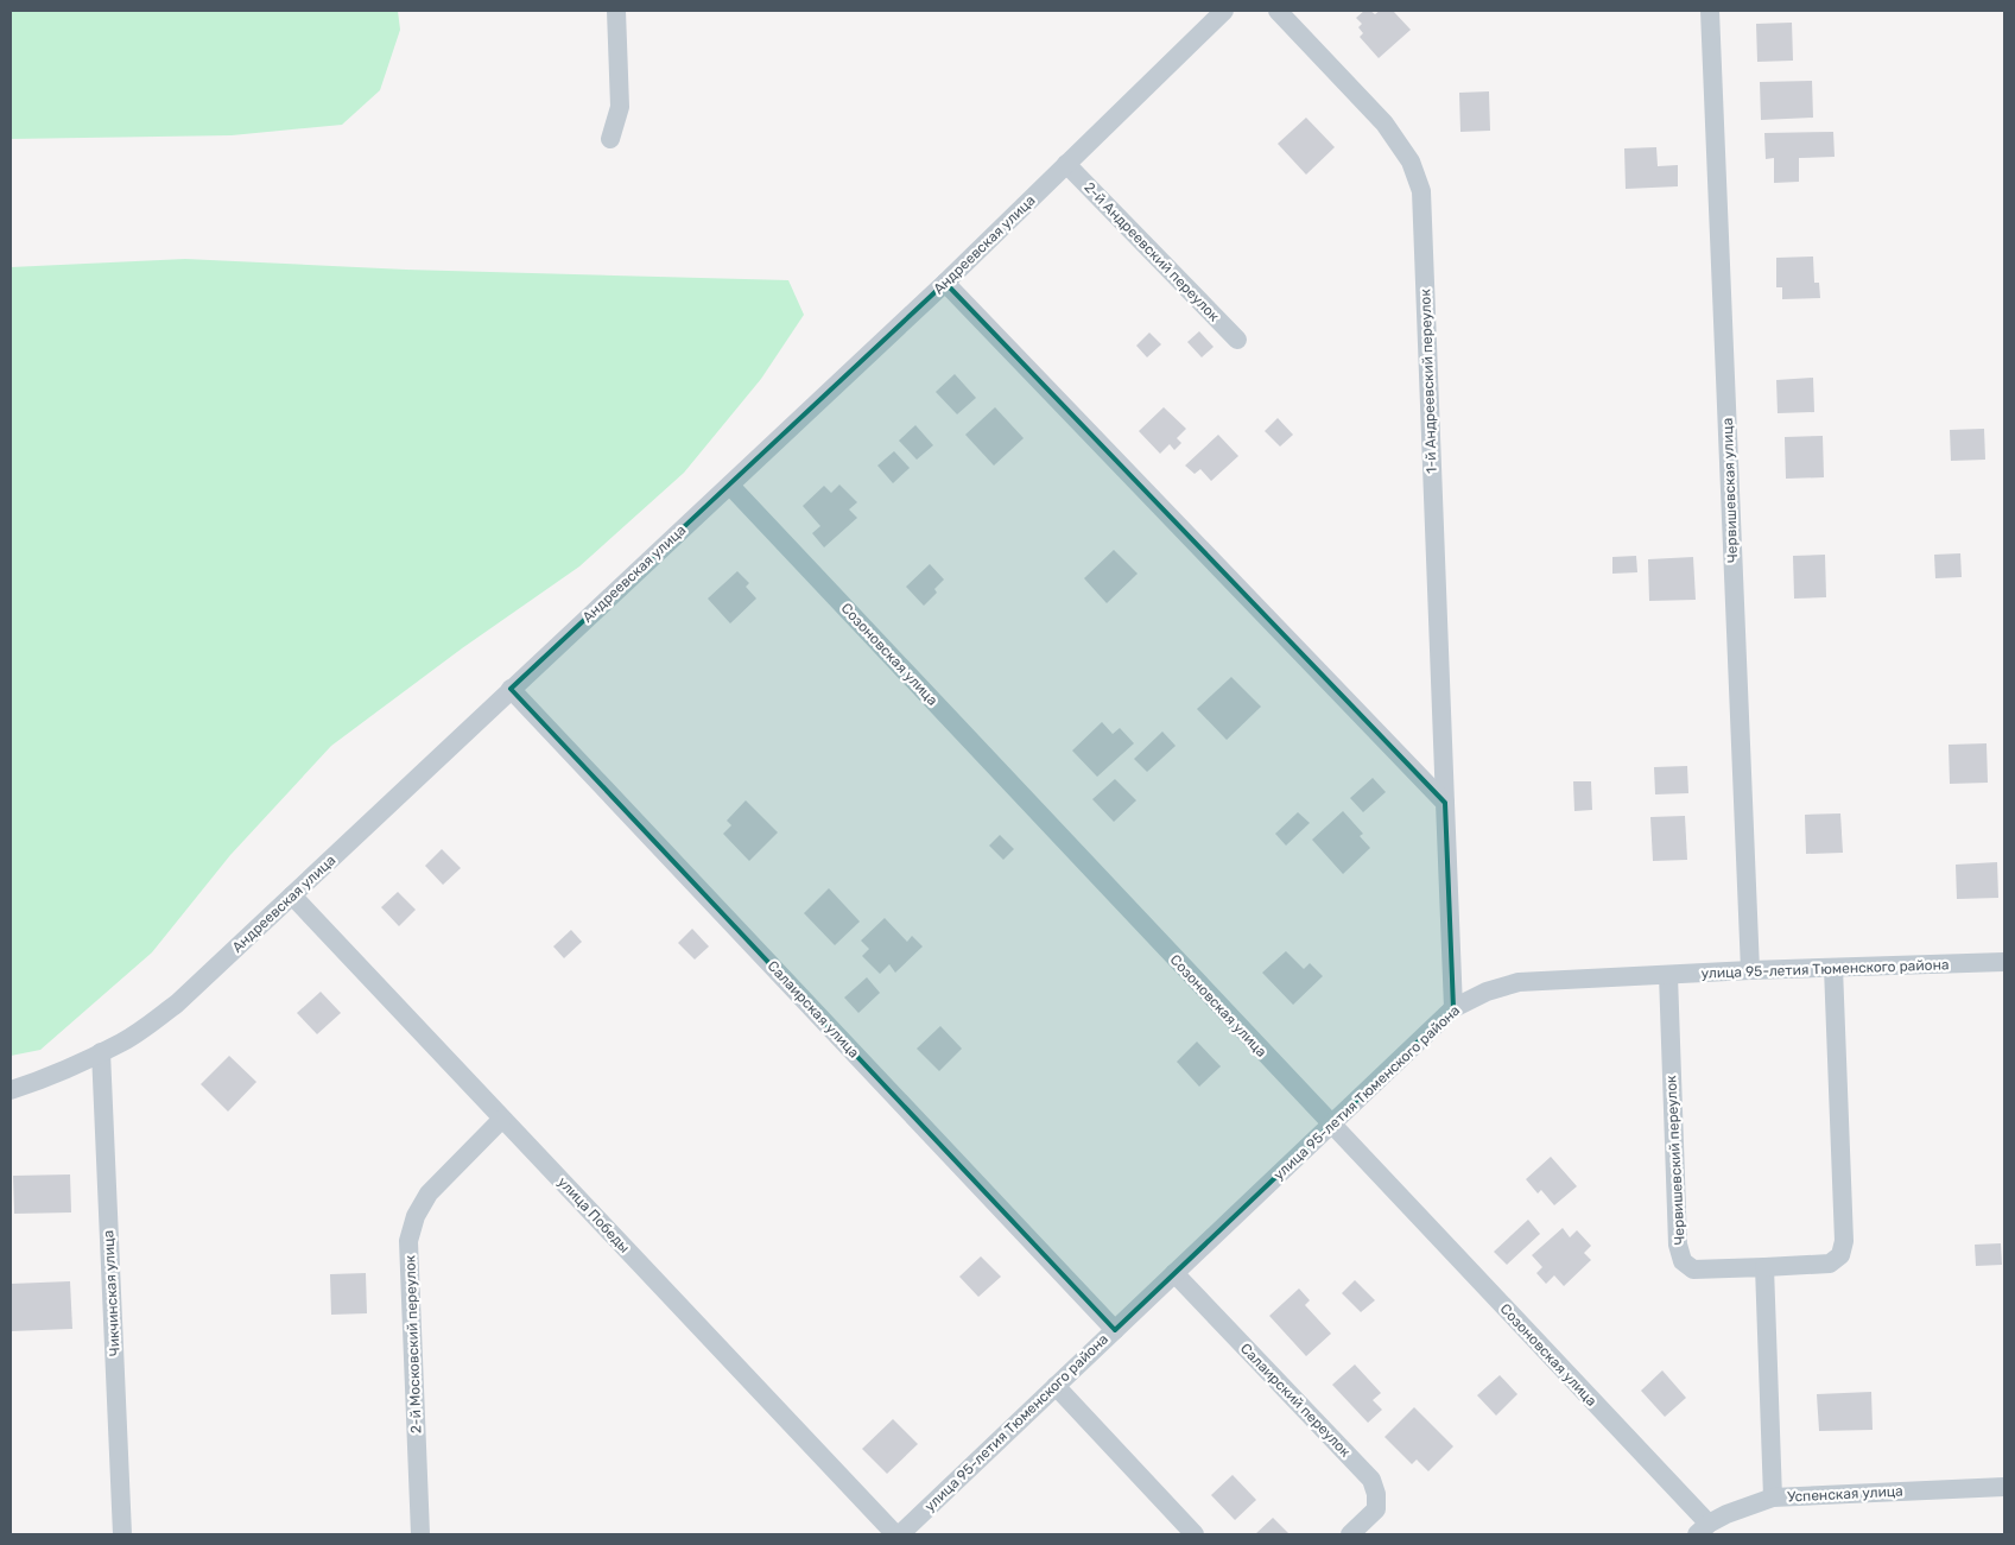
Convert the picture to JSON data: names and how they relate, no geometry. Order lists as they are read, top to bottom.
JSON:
{
  "streets": {
    "street": [
      "Андреевская улица",
      "2-й Андреевский переулок",
      "1-й Андреевский переулок",
      "Червишевская улица",
      "Созоновская улица",
      "улица 95-летия Тюменского района",
      "Салаирская улица",
      "Червишевский переулок",
      "улица Победы",
      "Чикчинская улица",
      "2-й Московский переулок",
      "Салаирский переулок",
      "Успенская улица"
    ]
  },
  "crossings": [
    ["Андреевская улица", "2-й Андреевский переулок"],
    ["Андреевская улица", "Созоновская улица"],
    ["Андреевская улица", "Салаирская улица"],
    ["Андреевская улица", "улица Победы"],
    ["Андреевская улица", "Чикчинская улица"],
    ["1-й Андреевский переулок", "улица 95-летия Тюменского района"],
    ["Червишевская улица", "улица 95-летия Тюменского района"],
    ["Созоновская улица", "улица 95-летия Тюменского района"],
    ["Созоновская улица", "Успенская улица"],
    ["улица 95-летия Тюменского района", "Салаирская улица"],
    ["улица 95-летия Тюменского района", "Червишевский переулок"],
    ["улица 95-летия Тюменского района", "улица Победы"],
    ["улица 95-летия Тюменского района", "Салаирский переулок"],
    ["улица Победы", "2-й Московский переулок"]
  ]
}
